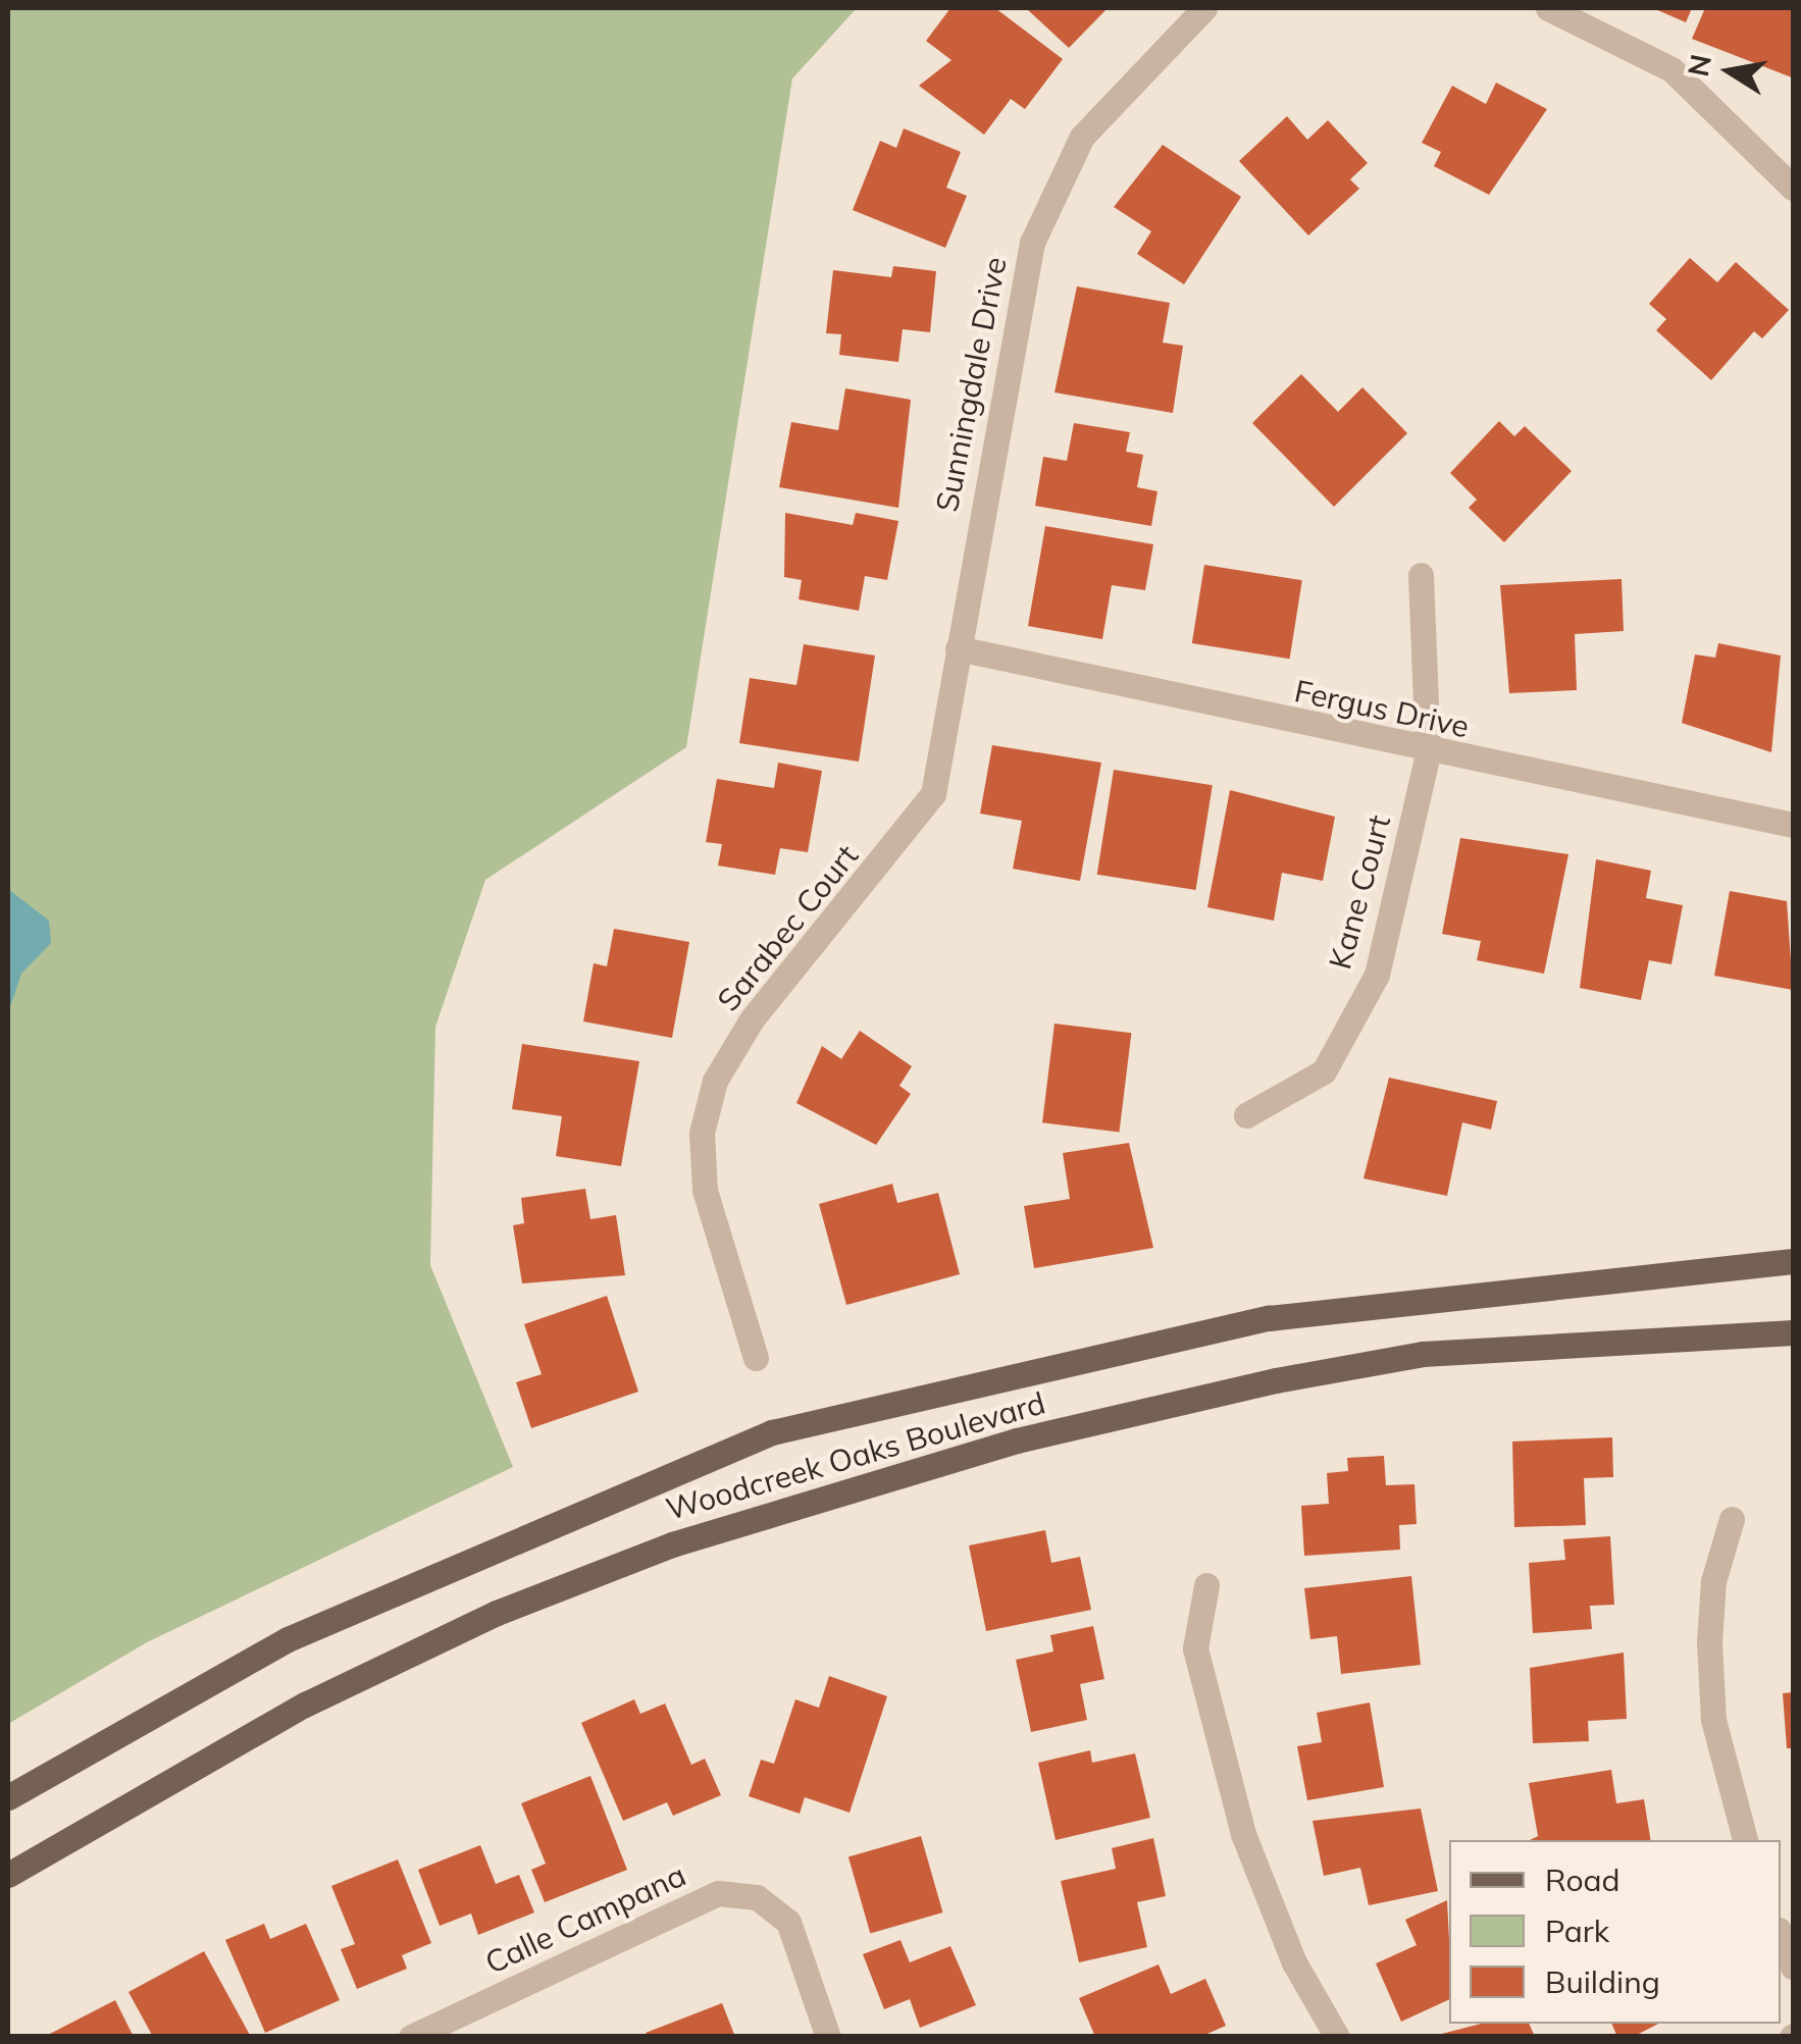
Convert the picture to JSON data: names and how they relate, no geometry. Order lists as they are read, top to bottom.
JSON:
{
  "streets": {
    "main road": ["Woodcreek Oaks Boulevard"],
    "street": [
      "Sunningdale Drive",
      "Fergus Drive",
      "Kane Court",
      "Sarabec Court",
      "Calle Campana"
    ]
  },
  "crossings": [
    ["Sunningdale Drive", "Fergus Drive"],
    ["Sunningdale Drive", "Sarabec Court"],
    ["Fergus Drive", "Kane Court"],
    ["Fergus Drive", "Sarabec Court"]
  ],
  "legend": ["Road", "Park", "Building"],
  "north": "left"
}
